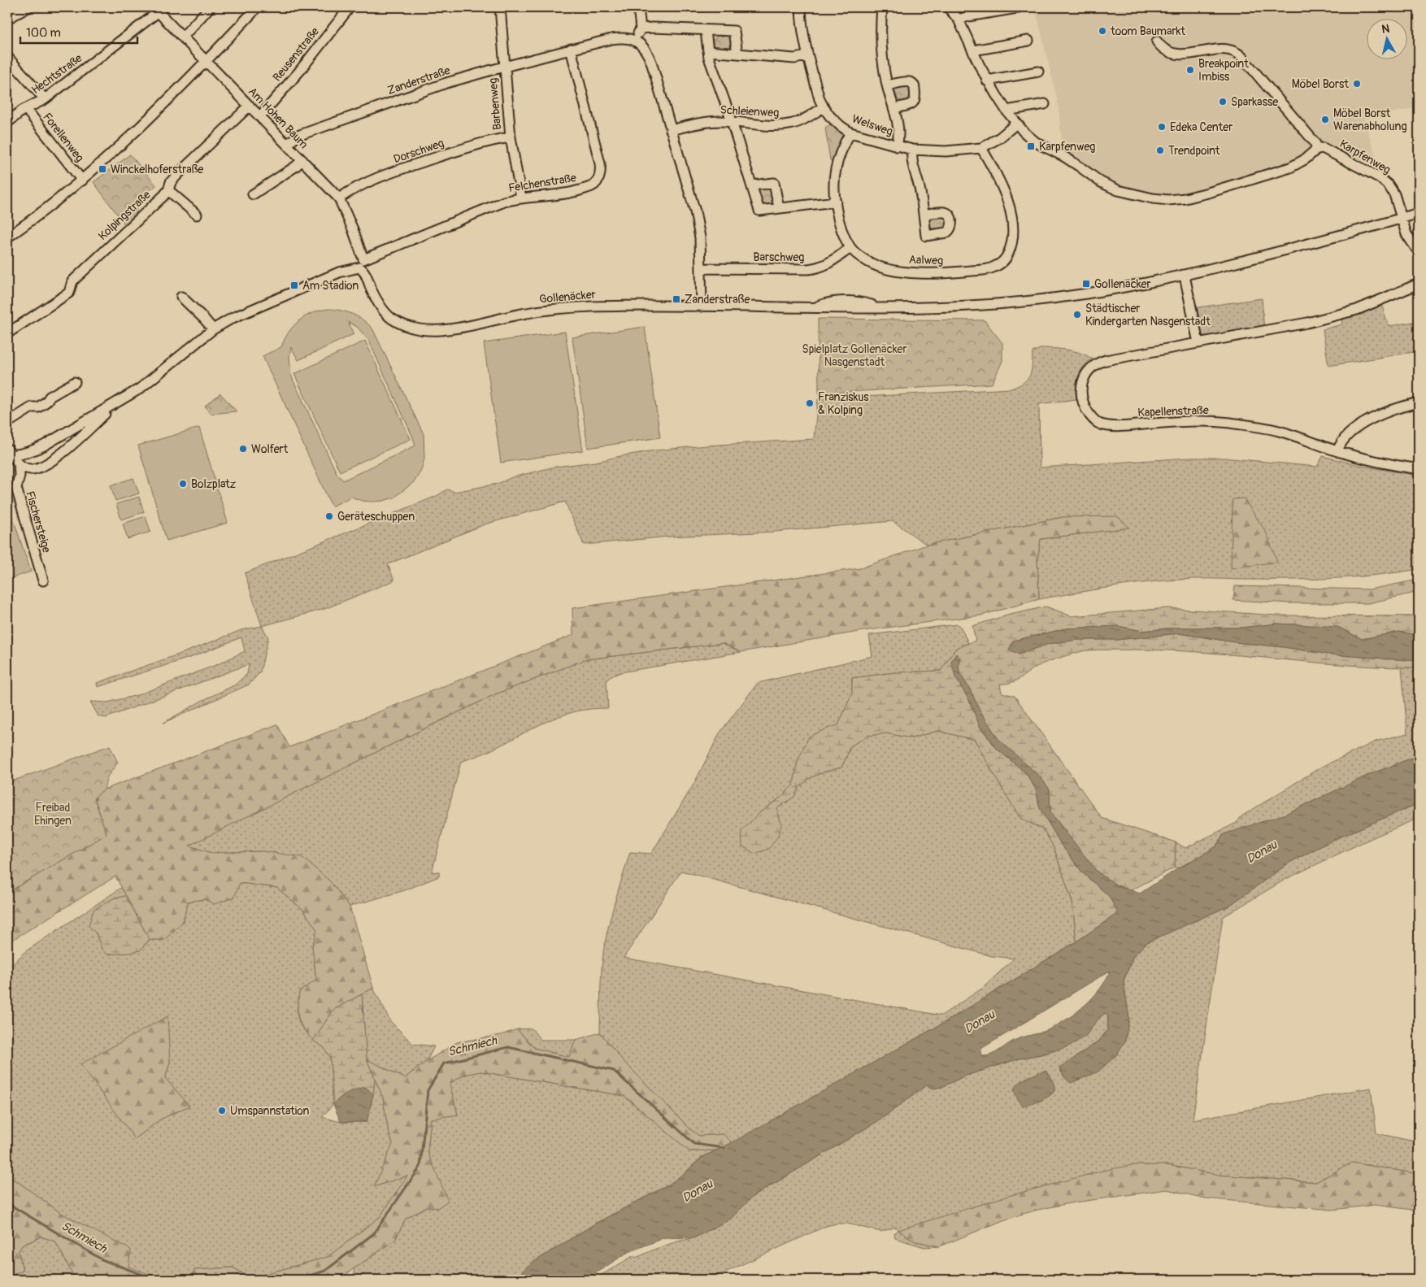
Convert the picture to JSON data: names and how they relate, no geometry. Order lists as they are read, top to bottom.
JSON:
{
  "streets": {
    "street": [
      "Reusenstraße",
      "Hechtstraße",
      "Zanderstraße",
      "Barbenweg",
      "Schleienweg",
      "Am Hohen Baum",
      "Welsweg",
      "Forellenweg",
      "Dorschweg",
      "Karpfenweg",
      "Felchenstraße",
      "Kolpingstraße",
      "Barschweg",
      "Aalweg",
      "Gollenäcker",
      "Kapellenstraße",
      "Fischersteige"
    ]
  },
  "crossings": [
    ["Reusenstraße", "Am Hohen Baum"],
    ["Hechtstraße", "Am Hohen Baum"],
    ["Hechtstraße", "Forellenweg"],
    ["Zanderstraße", "Barbenweg"],
    ["Zanderstraße", "Am Hohen Baum"],
    ["Zanderstraße", "Felchenstraße"],
    ["Barbenweg", "Dorschweg"],
    ["Barbenweg", "Felchenstraße"],
    ["Schleienweg", "Welsweg"],
    ["Am Hohen Baum", "Dorschweg"],
    ["Am Hohen Baum", "Felchenstraße"],
    ["Am Hohen Baum", "Kolpingstraße"],
    ["Am Hohen Baum", "Gollenäcker"],
    ["Welsweg", "Aalweg"],
    ["Karpfenweg", "Gollenäcker"],
    ["Felchenstraße", "Gollenäcker"],
    ["Barschweg", "Aalweg"]
  ],
  "water": ["Donau", "Schmiech"],
  "parks": ["Spielplatz Gollenäcker Nasgenstadt", "Freibad Ehingen"],
  "places": {
    "other": [
      "toom Baumarkt",
      "Breakpoint Imbiss",
      "Möbel Borst",
      "Sparkasse",
      "Möbel Borst Warenabholung",
      "Edeka Center",
      "Trendpoint",
      "Städtischer Kindergarten Nasgenstadt",
      "Franziskus & Kolping",
      "Wolfert",
      "Bolzplatz",
      "Geräteschuppen",
      "Umspannstation"
    ],
    "transit": [
      "Karpfenweg",
      "Winckelhoferstraße",
      "Gollenäcker",
      "Am Stadion",
      "Zanderstraße"
    ]
  },
  "scale_bar": "100 m",
  "north": "top"
}
